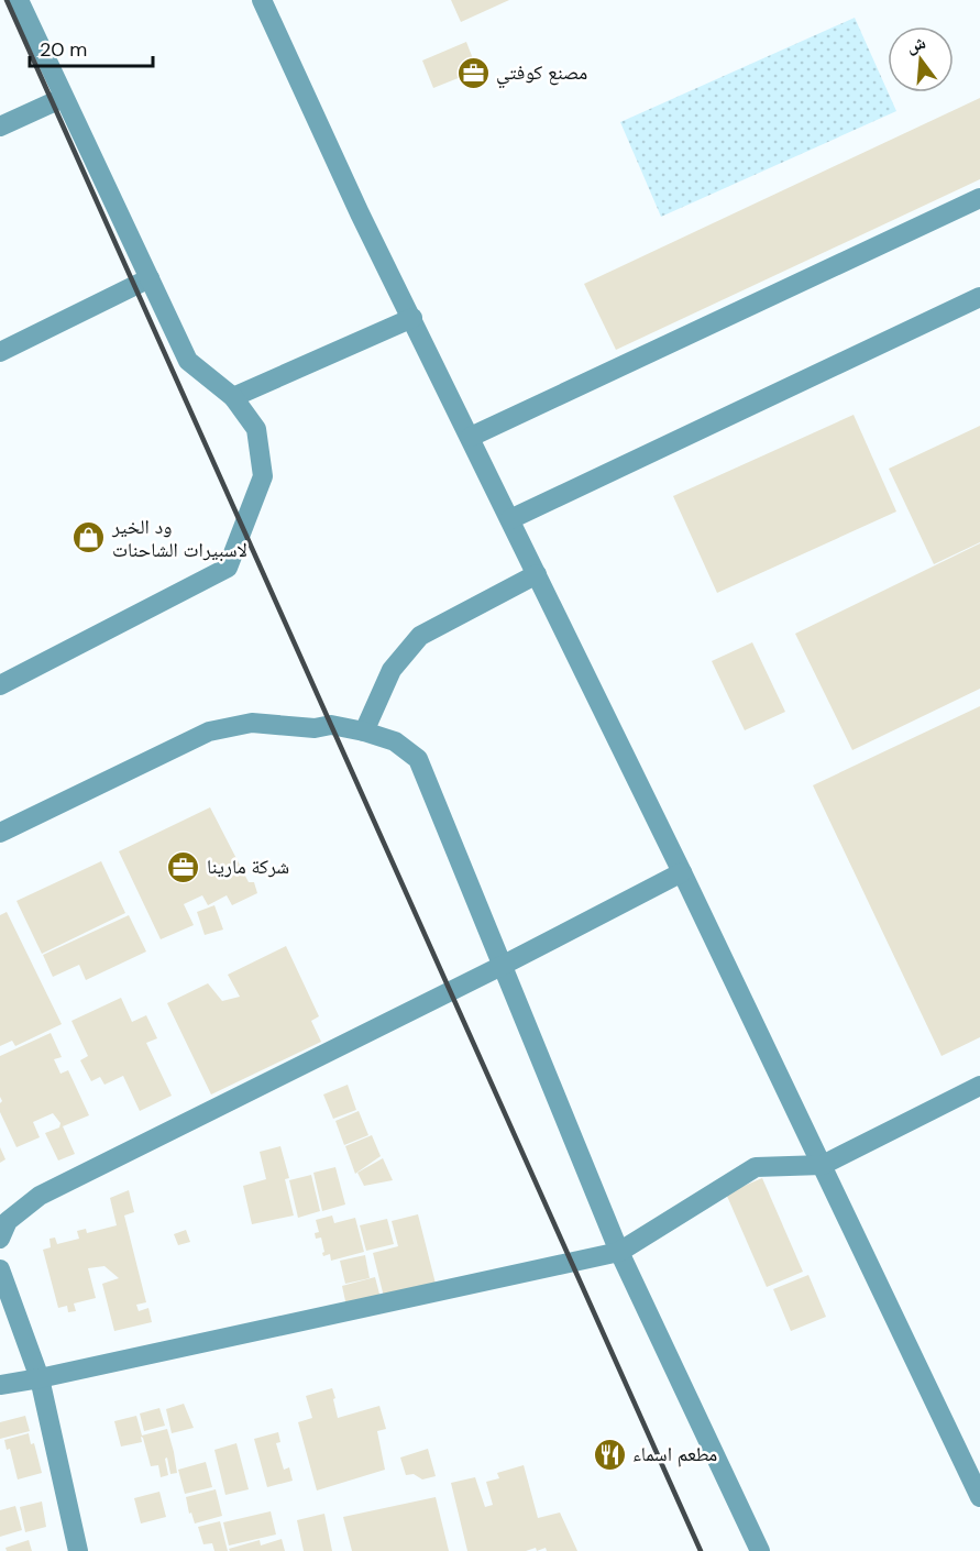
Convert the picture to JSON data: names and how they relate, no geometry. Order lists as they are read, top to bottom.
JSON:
{
  "places": {
    "office": ["مصنع كوفتي", "شركة مارينا"],
    "shop": ["ود الخير لاسبيرات الشاحنات"],
    "restaurant": ["مطعم اسماء"]
  },
  "scale_bar": "20 m",
  "north": "top"
}
